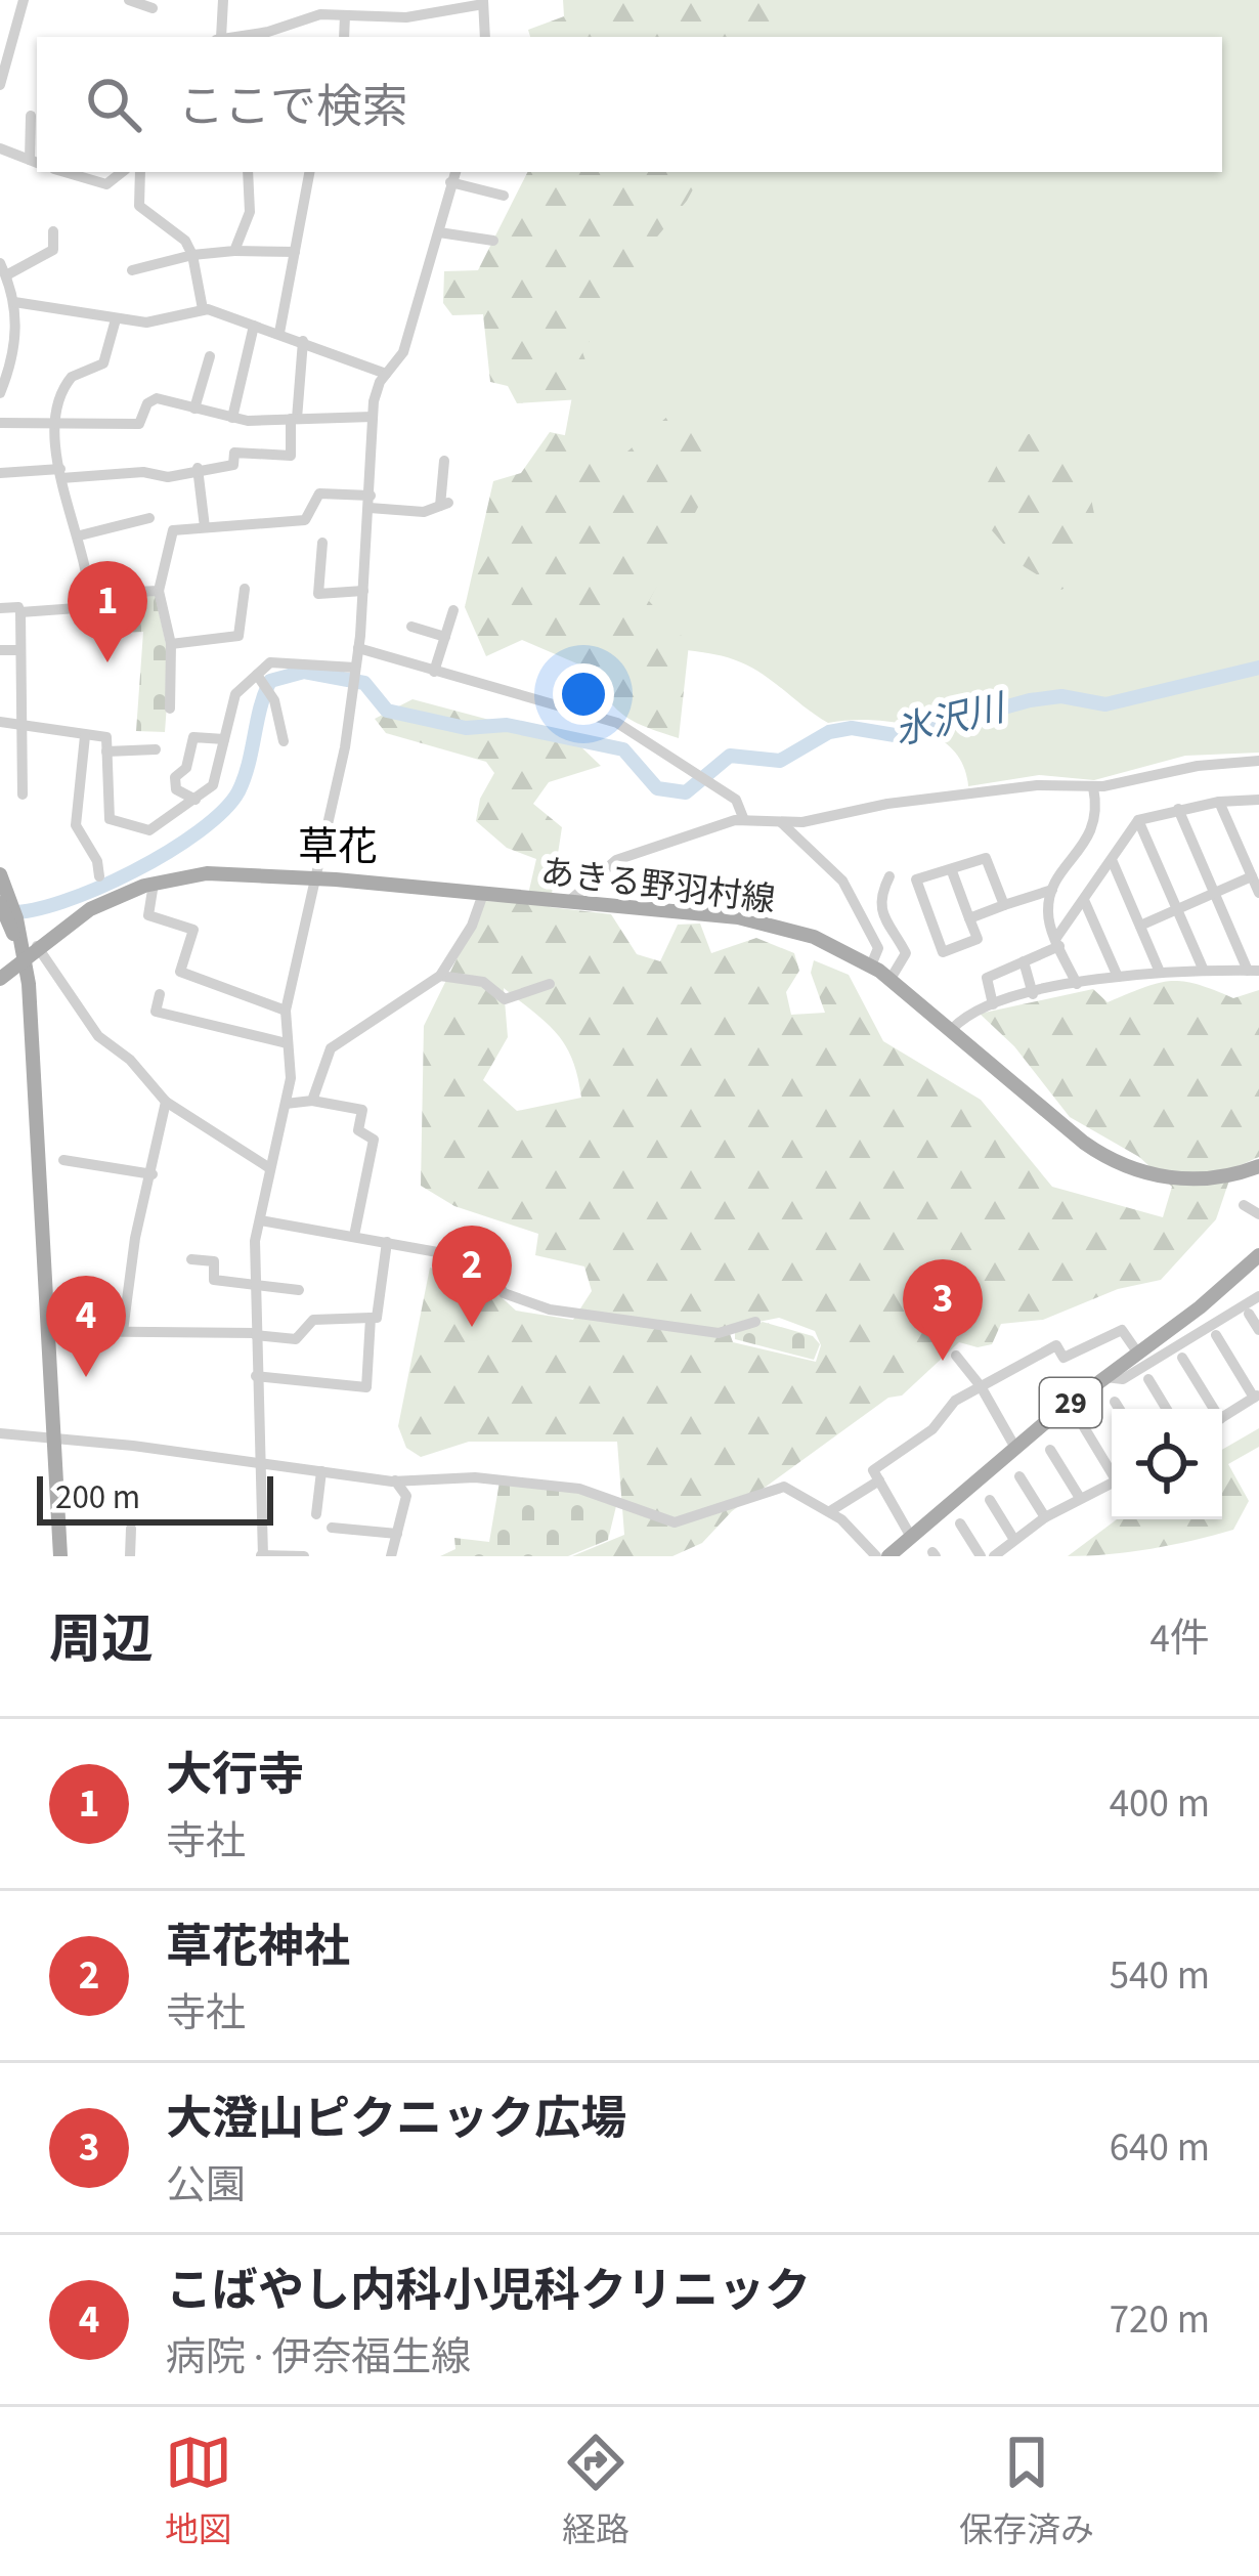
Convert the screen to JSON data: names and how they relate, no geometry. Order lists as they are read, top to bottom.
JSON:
{
  "streets": {
    "main road": ["あきる野羽村線", "29"]
  },
  "districts": ["草花"],
  "water": ["氷沢川"],
  "scale_bar": "200 m",
  "page": {
    "search": "ここで検索",
    "pins": [
      "1",
      "2",
      "3",
      "4"
    ],
    "scale": "200 m",
    "heading": ["周辺", "4件"],
    "list": [
      {
        "mark": "1",
        "name": "大行寺",
        "note": "寺社",
        "value": "400 m"
      },
      {
        "mark": "2",
        "name": "草花神社",
        "note": "寺社",
        "value": "540 m"
      },
      {
        "mark": "3",
        "name": "大澄山ピクニック広場",
        "note": "公園",
        "value": "640 m"
      },
      {
        "mark": "4",
        "name": "こばやし内科小児科クリニック",
        "note": "病院 · 伊奈福生線",
        "value": "720 m"
      }
    ],
    "nav": ["地図", "経路", "保存済み"]
  }
}
